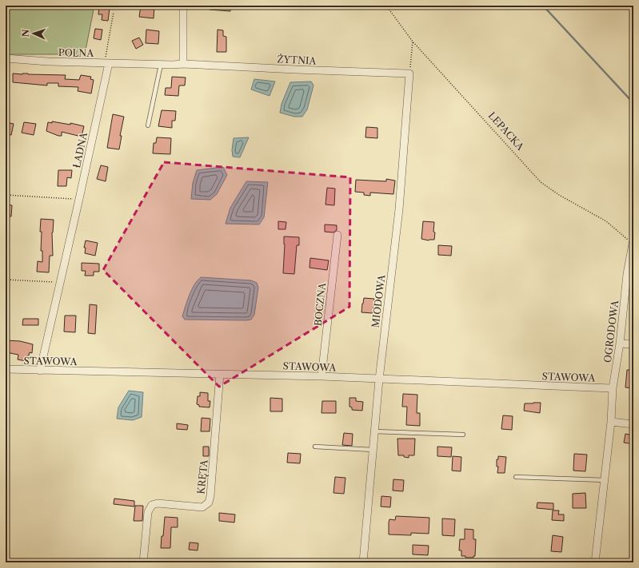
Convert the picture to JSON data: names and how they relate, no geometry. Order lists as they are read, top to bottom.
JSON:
{
  "streets": {
    "street": [
      "POLNA",
      "ŻYTNIA",
      "ŁADNA",
      "MIODOWA",
      "BOCZNA",
      "OGRODOWA",
      "STAWOWA",
      "KRĘTA"
    ],
    "path": ["LEPACKA"]
  },
  "crossings": [
    ["POLNA", "ŁADNA"],
    ["ŻYTNIA", "MIODOWA"],
    ["LEPACKA", "OGRODOWA"],
    ["ŁADNA", "STAWOWA"],
    ["MIODOWA", "STAWOWA"],
    ["BOCZNA", "STAWOWA"],
    ["OGRODOWA", "STAWOWA"],
    ["STAWOWA", "KRĘTA"]
  ],
  "north": "left"
}
